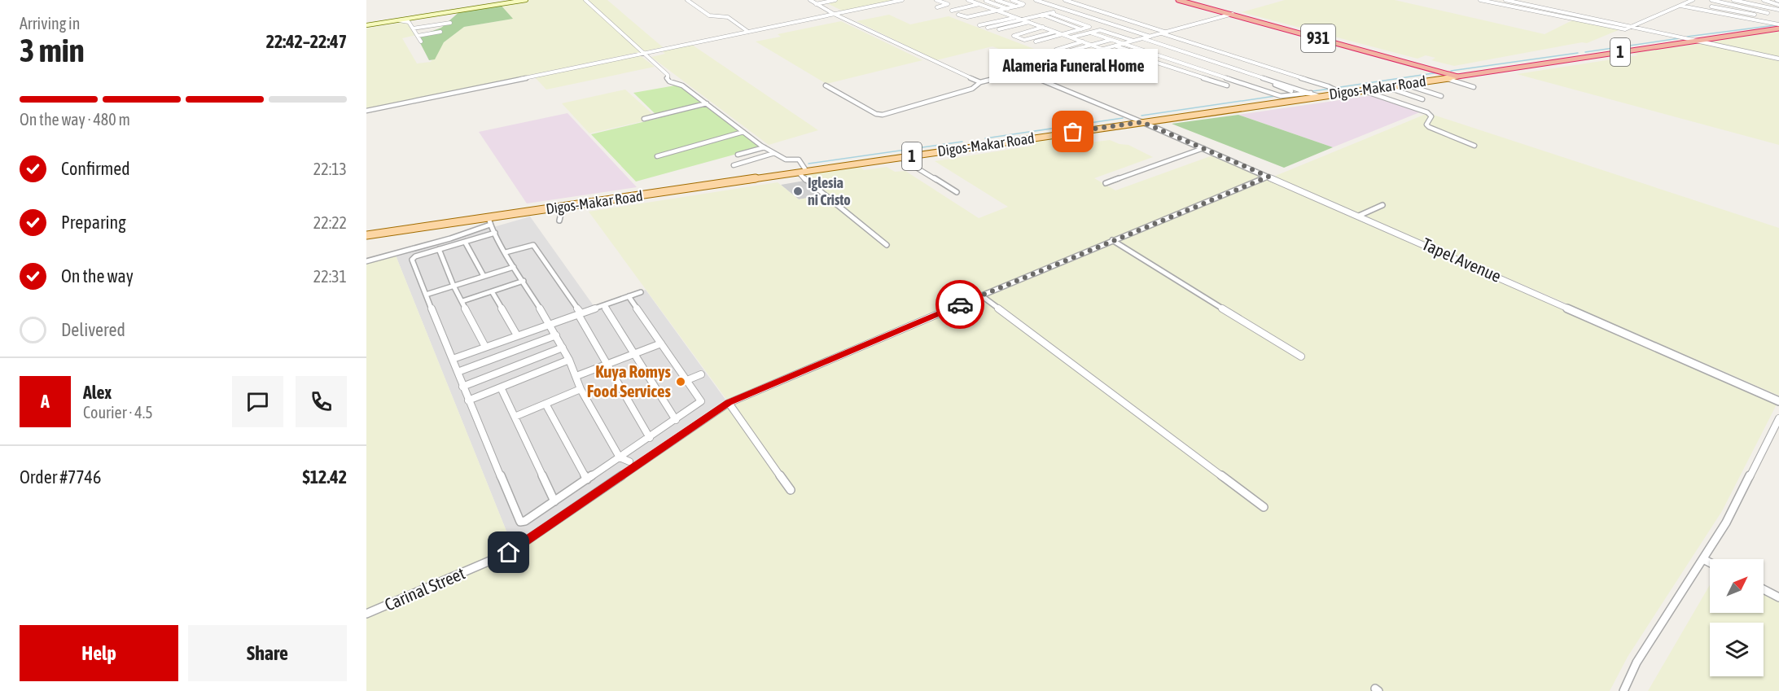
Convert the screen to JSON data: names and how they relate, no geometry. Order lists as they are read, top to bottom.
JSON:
{
  "streets": {
    "highway": ["931", "1", "Digos-Makar Road"],
    "street": ["Tapel Avenue", "Carinal Street"]
  },
  "crossings": [
    ["931", "Digos-Makar Road"],
    ["Digos-Makar Road", "Tapel Avenue"],
    ["Tapel Avenue", "Carinal Street"]
  ],
  "places": ["Alameria Funeral Home", "Iglesia ni Cristo", "Kuya Romys Food Services"],
  "north": "top right",
  "page": {
    "heading": ["3 min", "Arriving in", "22:42–22:47"],
    "panel": [
      "Alex",
      "Courier · 4.5",
      "Order #7746",
      "$12.42"
    ],
    "bubble": "Alameria Funeral Home",
    "bar": "On the way · 480 m",
    "list": [
      ["Confirmed", "22:13"],
      ["Preparing", "22:22"],
      ["On the way", "22:31"],
      "Delivered"
    ],
    "round": "A",
    "buttons": ["Help", "Share"]
  }
}
